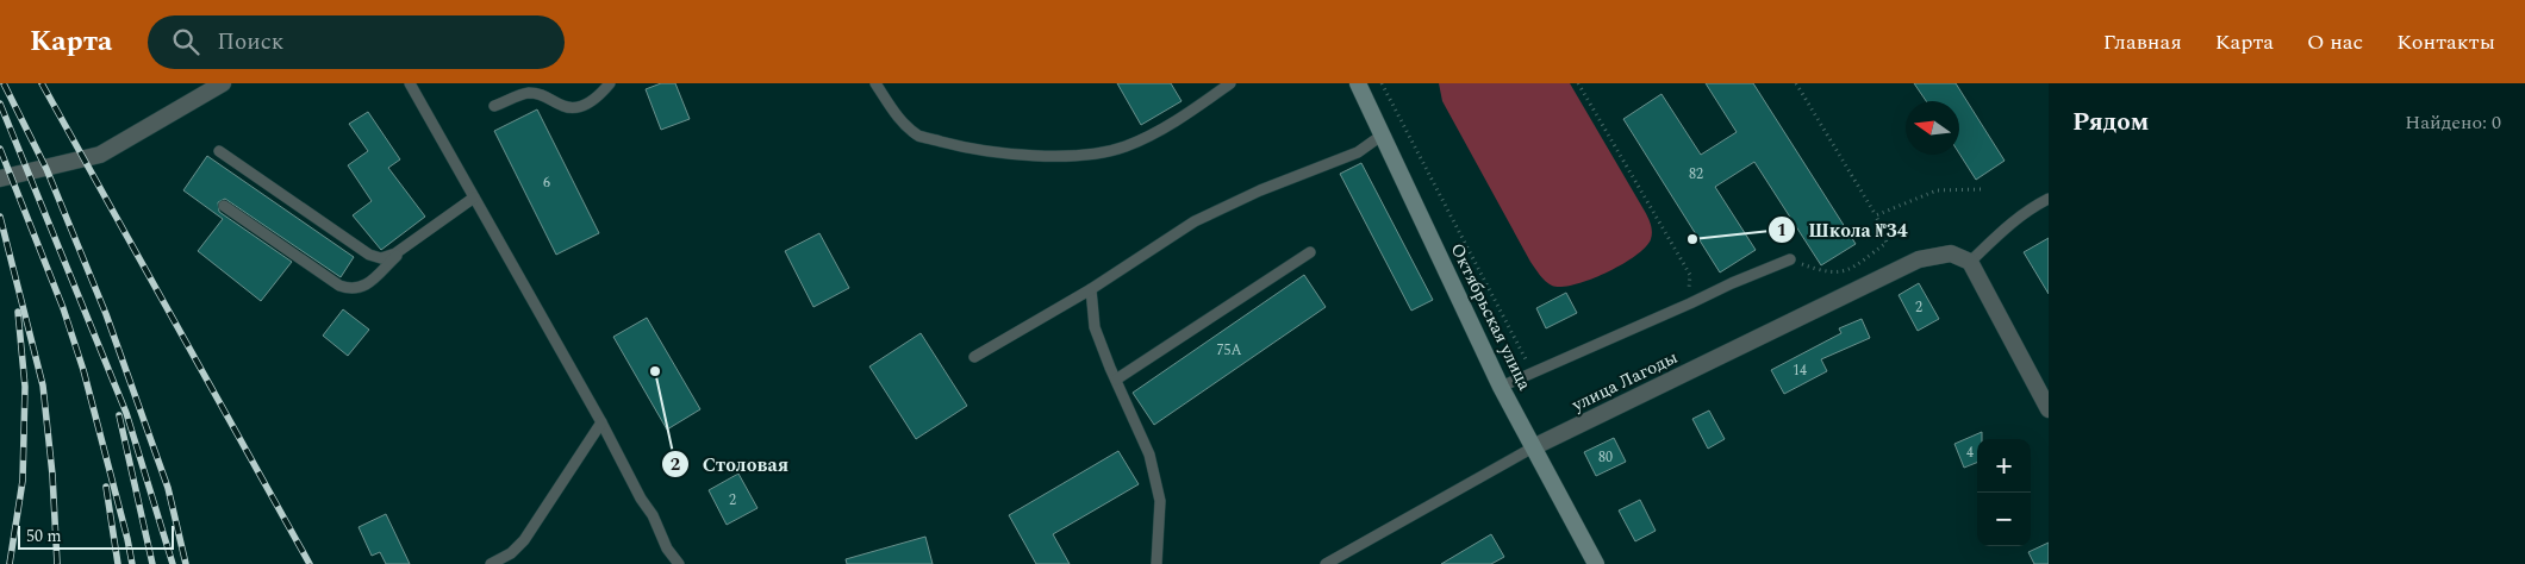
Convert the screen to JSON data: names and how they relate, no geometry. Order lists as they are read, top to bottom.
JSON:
{
  "streets": {
    "main road": ["Октябрьская улица"],
    "street": ["улица Лагоды"]
  },
  "crossings": [
    ["Октябрьская улица", "улица Лагоды"]
  ],
  "places": ["Школа №34", "Столовая"],
  "house_numbers": [
    "82",
    "6",
    "2",
    "75А",
    "14",
    "4",
    "80",
    "2"
  ],
  "scale_bar": "50 m",
  "north": "left",
  "page": {
    "header": "Карта",
    "search": "Поиск",
    "nav": [
      "Главная",
      "Карта",
      "О нас",
      "Контакты"
    ],
    "heading": ["Рядом", "Найдено: 0"],
    "map_buttons": ["+", "−"],
    "scale": "50 m"
  }
}
